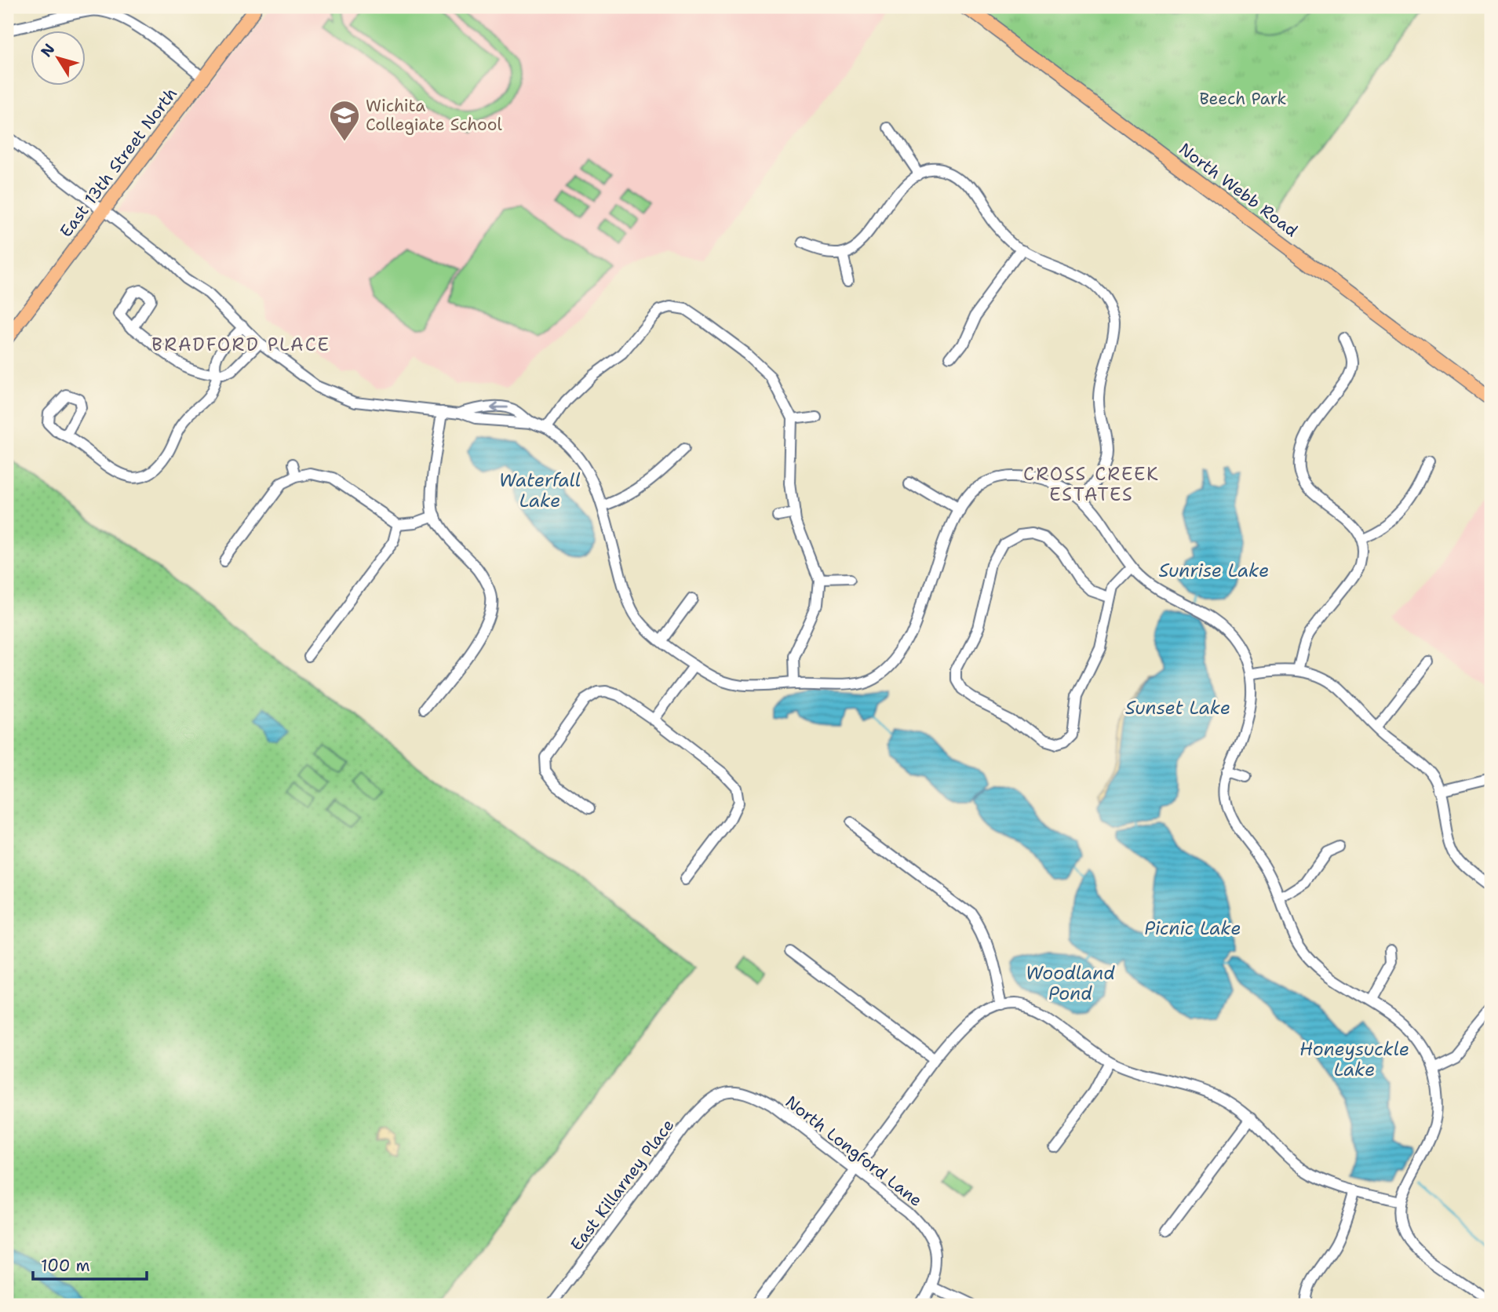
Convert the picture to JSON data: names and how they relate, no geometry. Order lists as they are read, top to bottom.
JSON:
{
  "streets": {
    "main road": ["East 13th Street North", "North Webb Road"],
    "street": ["North Longford Lane", "East Killarney Place"]
  },
  "crossings": [
    ["North Longford Lane", "East Killarney Place"]
  ],
  "districts": ["BRADFORD PLACE", "CROSS CREEK ESTATES"],
  "water": [
    "Waterfall Lake",
    "Sunrise Lake",
    "Sunset Lake",
    "Picnic Lake",
    "Woodland Pond",
    "Honeysuckle Lake"
  ],
  "parks": ["Beech Park"],
  "places": {
    "school or university": ["Wichita Collegiate School"]
  },
  "scale_bar": "100 m",
  "north": "top left"
}
